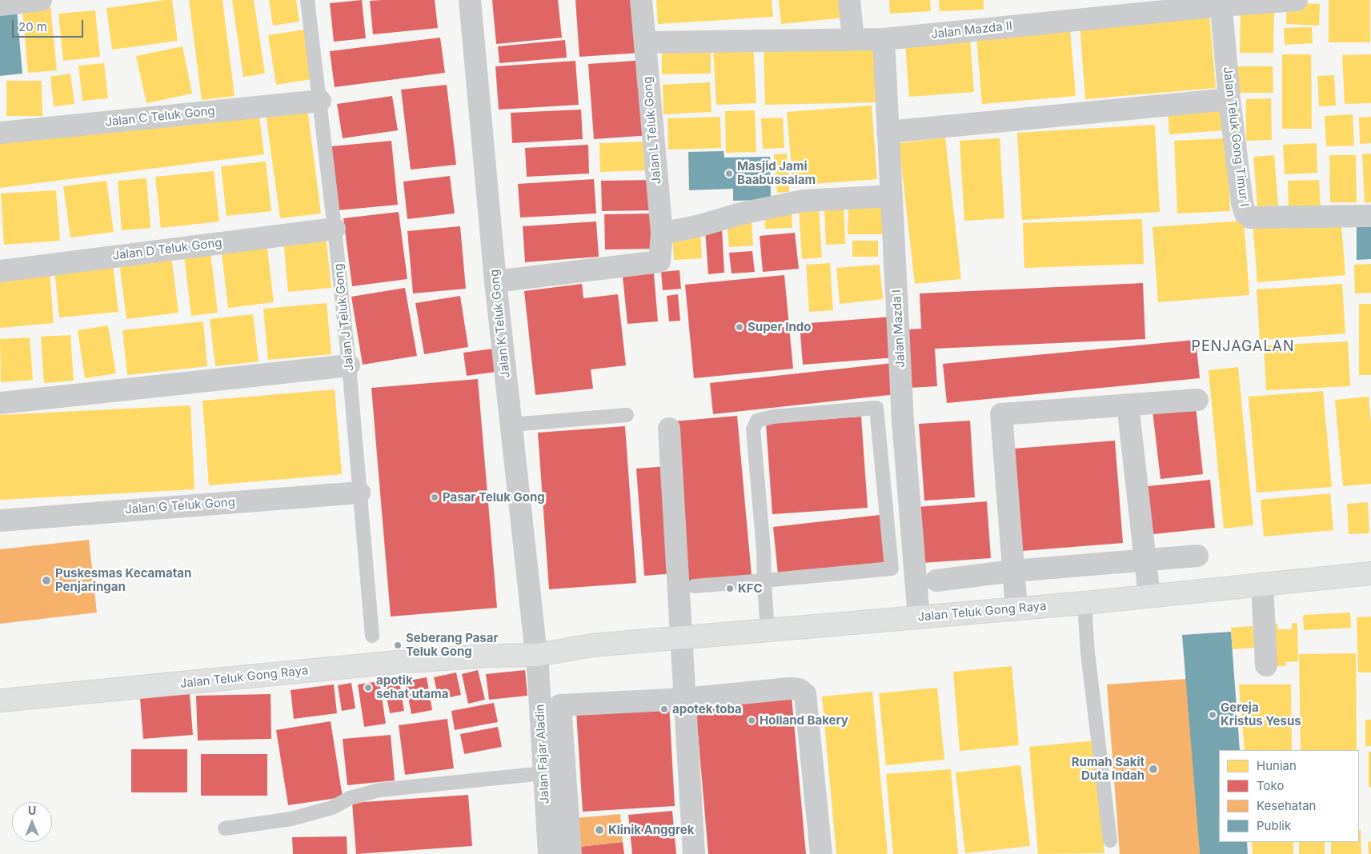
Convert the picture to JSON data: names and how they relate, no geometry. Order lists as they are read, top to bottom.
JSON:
{
  "streets": {
    "main road": ["Jalan Teluk Gong Raya"],
    "street": [
      "Jalan Mazda II",
      "Jalan C Teluk Gong",
      "Jalan L Teluk Gong",
      "Jalan Teluk Gong Timur I",
      "Jalan D Teluk Gong",
      "Jalan K Teluk Gong",
      "Jalan Mazda I",
      "Jalan G Teluk Gong",
      "Jalan Fajar Aladin"
    ],
    "lane": ["Jalan J Teluk Gong"]
  },
  "crossings": [
    ["Jalan Mazda II", "Jalan L Teluk Gong"],
    ["Jalan Mazda II", "Jalan Teluk Gong Timur I"],
    ["Jalan Mazda II", "Jalan Mazda I"],
    ["Jalan C Teluk Gong", "Jalan J Teluk Gong"],
    ["Jalan L Teluk Gong", "Jalan K Teluk Gong"],
    ["Jalan D Teluk Gong", "Jalan J Teluk Gong"],
    ["Jalan J Teluk Gong", "Jalan G Teluk Gong"],
    ["Jalan K Teluk Gong", "Jalan Teluk Gong Raya"],
    ["Jalan K Teluk Gong", "Jalan Fajar Aladin"],
    ["Jalan Mazda I", "Jalan Teluk Gong Raya"],
    ["Jalan Teluk Gong Raya", "Jalan Fajar Aladin"]
  ],
  "districts": ["PENJAGALAN"],
  "places": [
    "Masjid Jami Baabussalam",
    "Super Indo",
    "Pasar Teluk Gong",
    "Puskesmas Kecamatan Penjaringan",
    "KFC",
    "Seberang Pasar Teluk Gong",
    "apotik sehat utama",
    "apotek toba",
    "Gereja Kristus Yesus",
    "Holland Bakery",
    "Rumah Sakit Duta Indah",
    "Klinik Anggrek"
  ],
  "legend": [
    "Hunian",
    "Toko",
    "Kesehatan",
    "Publik"
  ],
  "scale_bar": "20 m",
  "north": "top"
}
